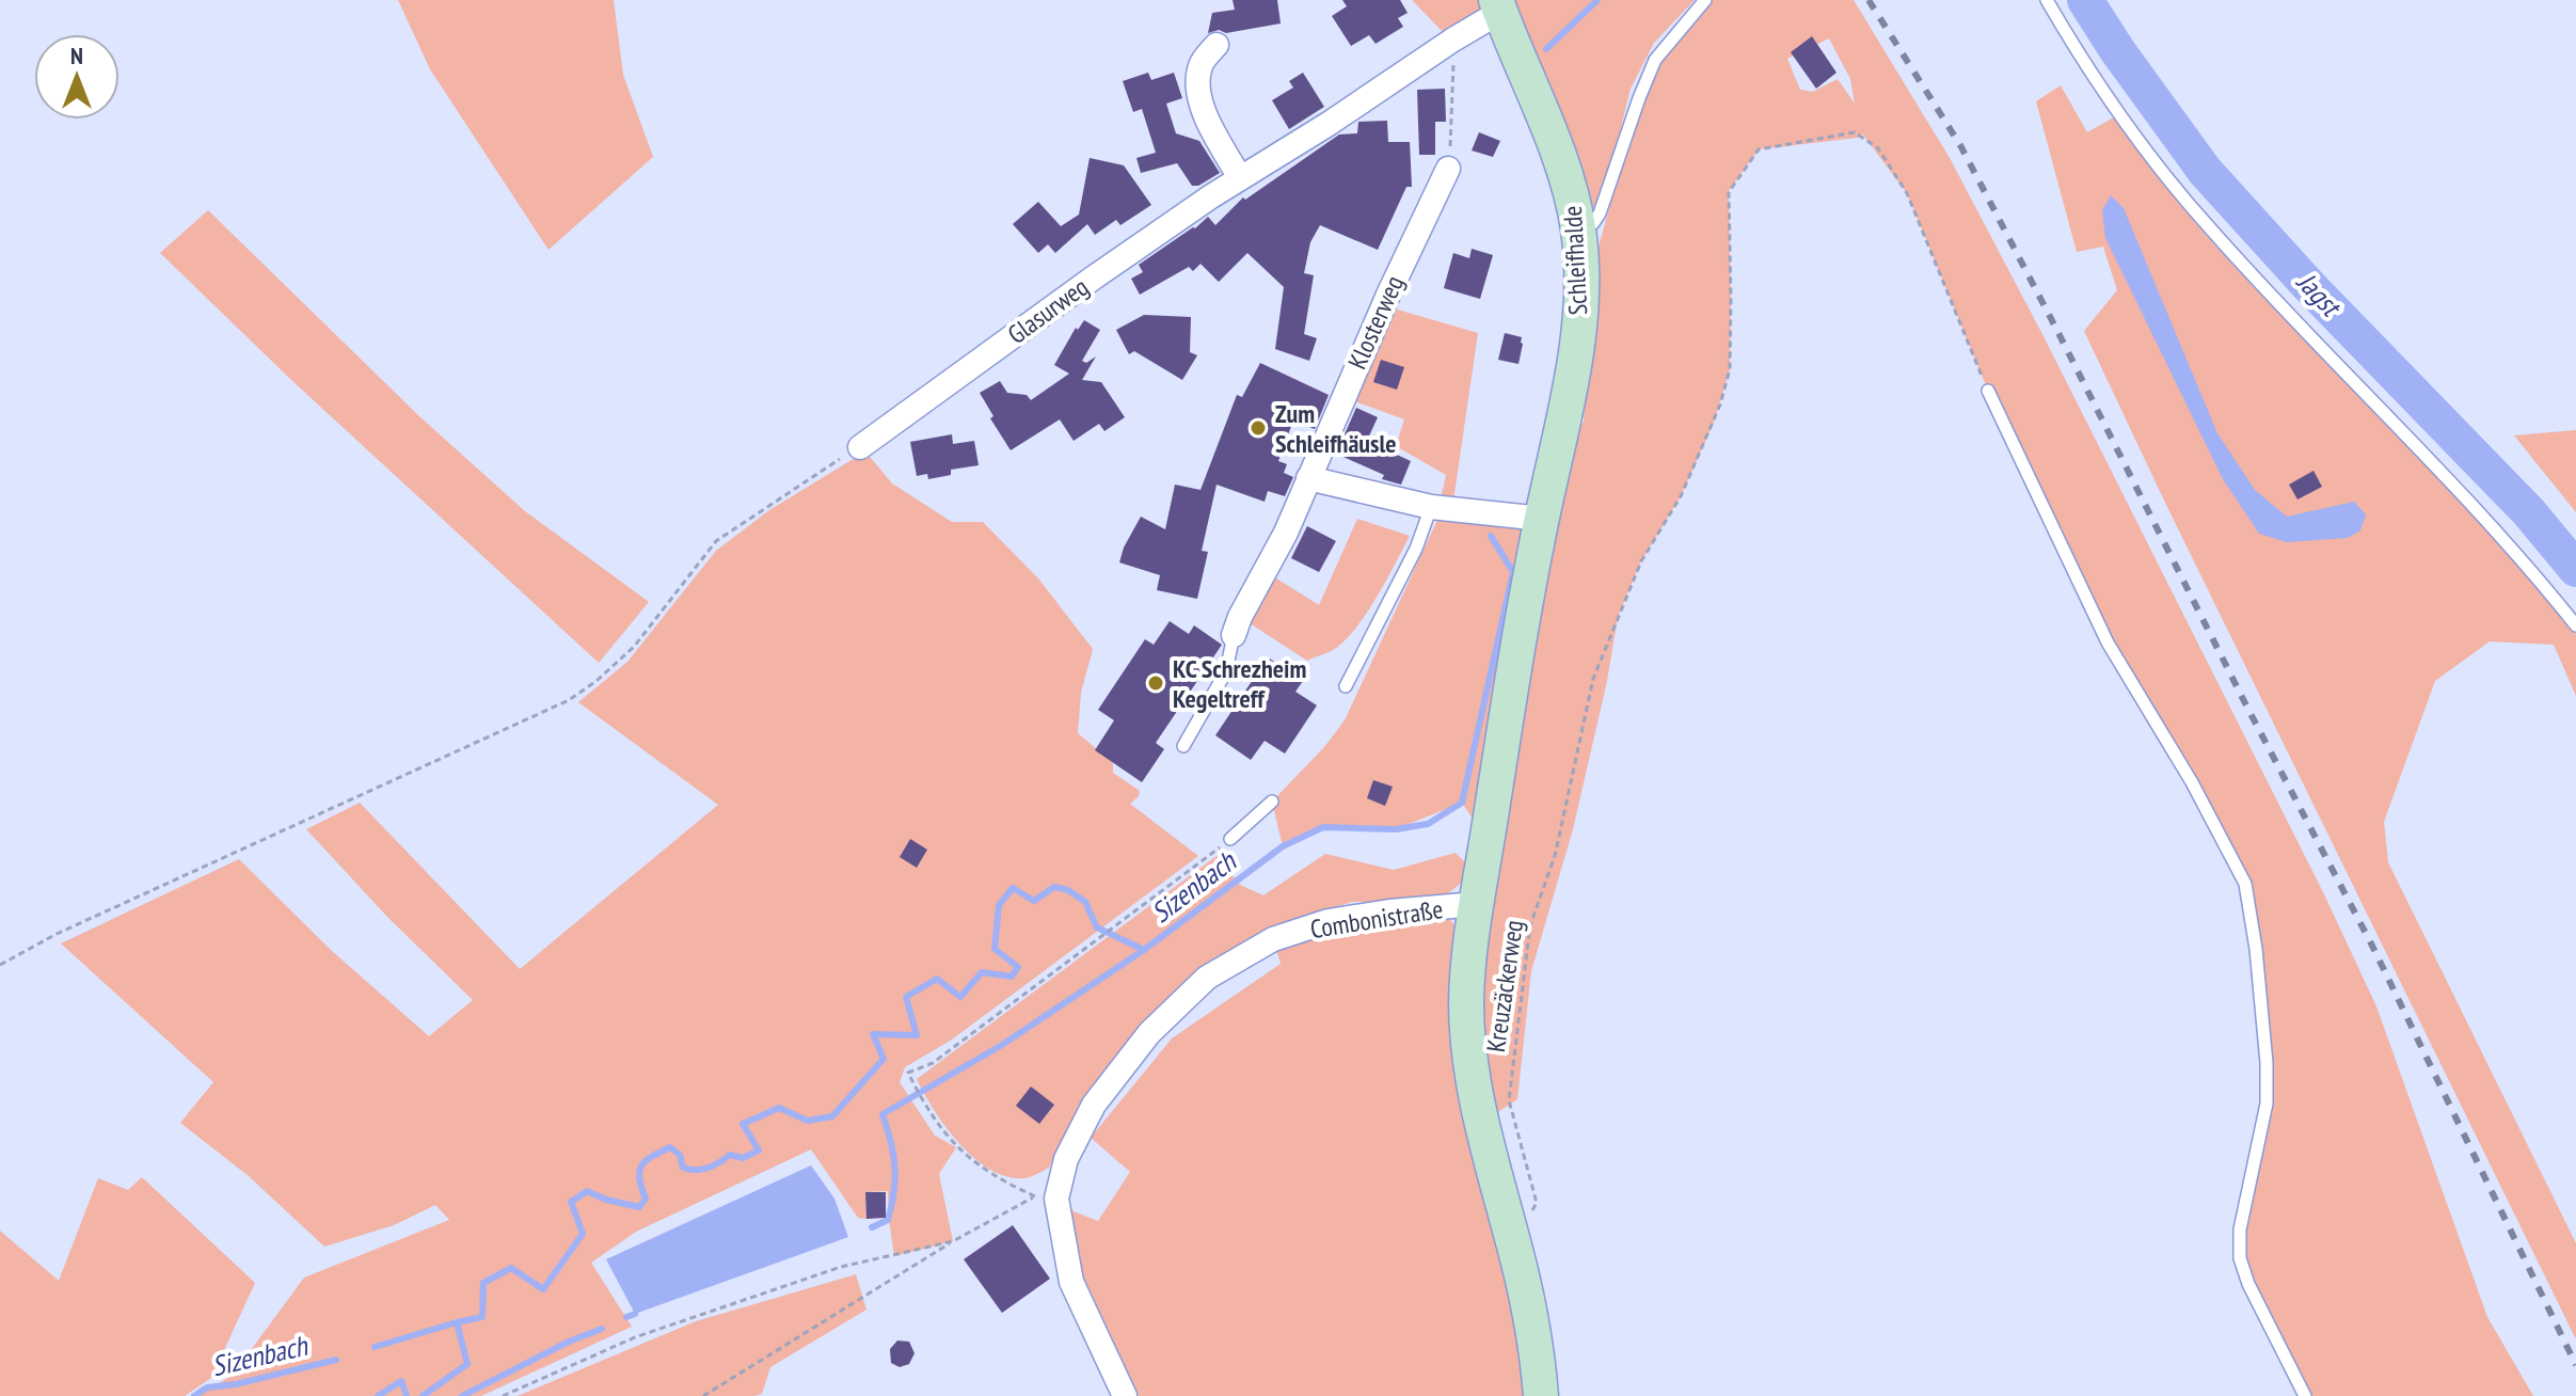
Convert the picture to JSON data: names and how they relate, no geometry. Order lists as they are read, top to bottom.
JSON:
{
  "streets": {
    "main road": ["Schleifhalde"],
    "street": ["Glasurweg", "Klosterweg", "Combonistraße"],
    "path": ["Kreuzäckerweg"]
  },
  "crossings": [
    ["Schleifhalde", "Glasurweg"],
    ["Schleifhalde", "Combonistraße"],
    ["Schleifhalde", "Kreuzäckerweg"]
  ],
  "water": ["Jagst", "Sizenbach"],
  "places": ["Zum Schleifhäusle", "KC Schrezheim Kegeltreff"],
  "north": "top"
}
